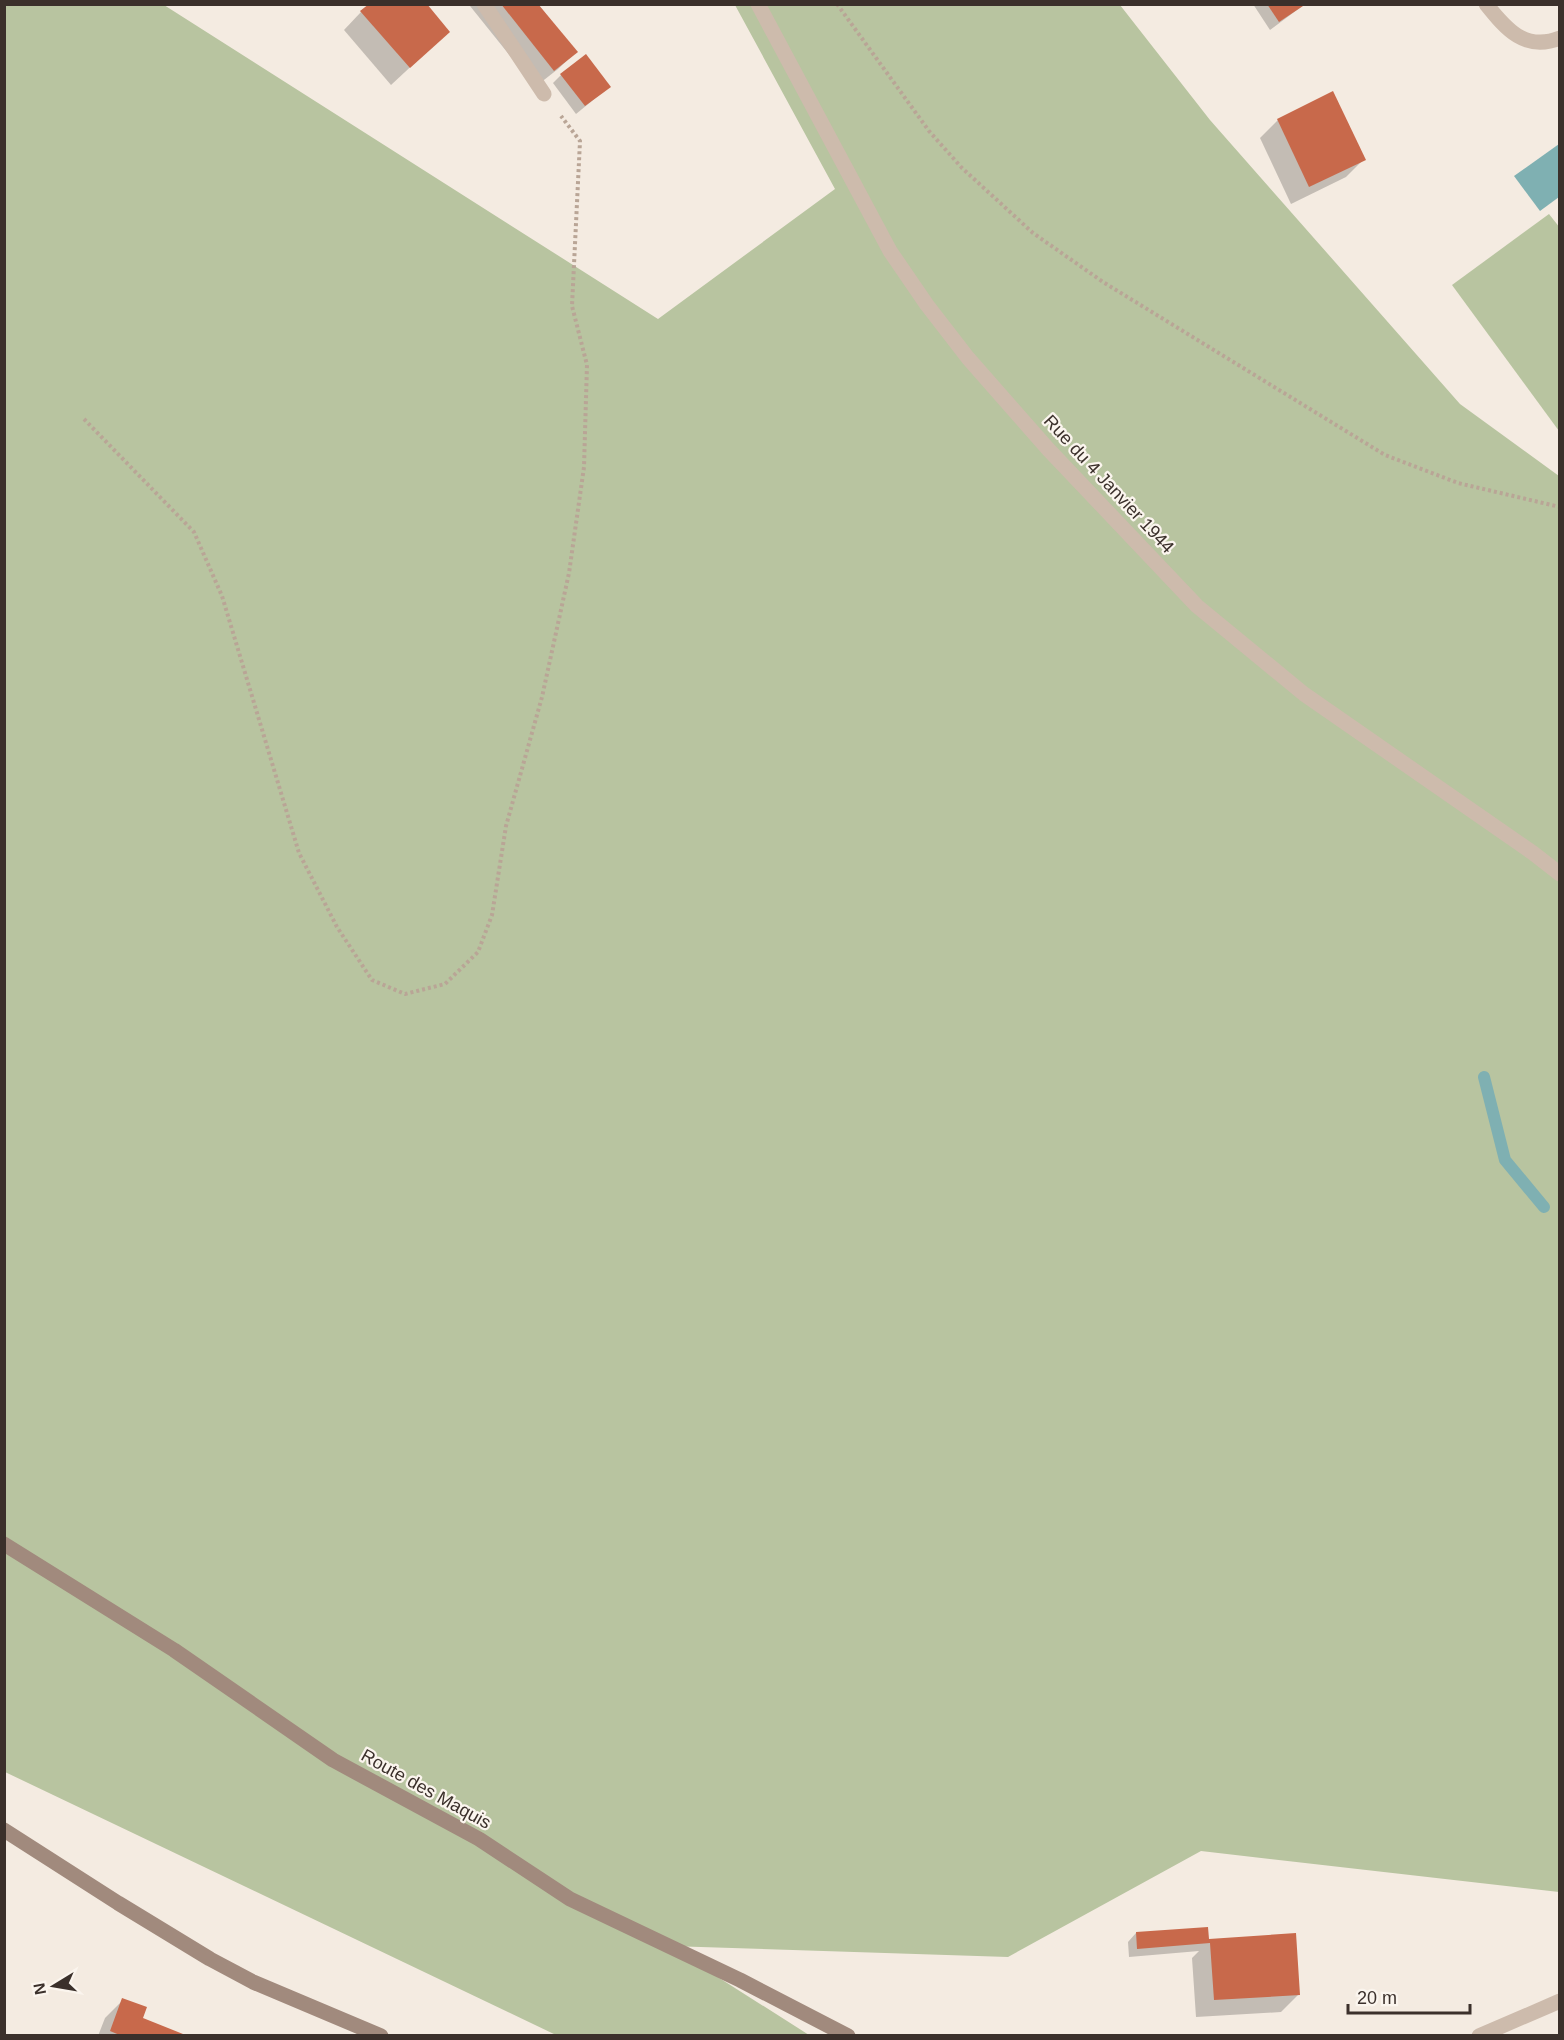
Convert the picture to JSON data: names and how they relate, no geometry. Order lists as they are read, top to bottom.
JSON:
{
  "streets": {
    "street": ["Rue du 4 Janvier 1944", "Route des Maquis"]
  },
  "scale_bar": "20 m",
  "north": "left"
}
